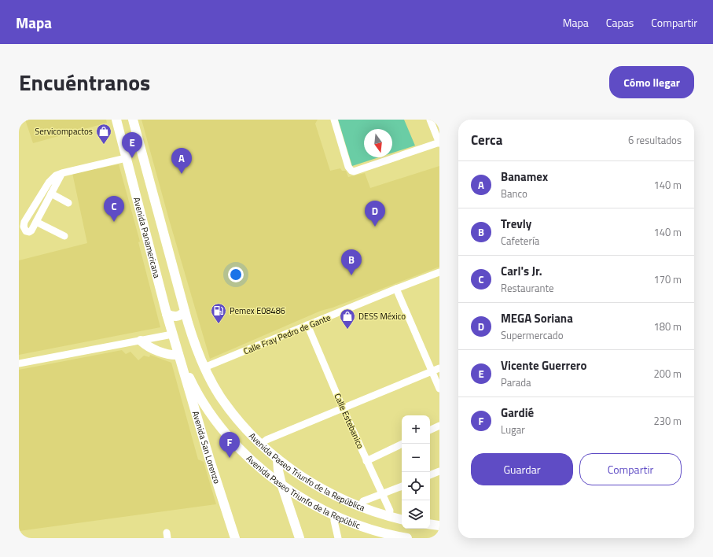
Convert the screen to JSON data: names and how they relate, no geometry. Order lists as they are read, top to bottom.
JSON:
{
  "streets": {
    "main road": [
      "Avenida Panamericana",
      "Avenida San Lorenzo",
      "Avenida Paseo Triunfo de la República",
      "Avenida Paseo Triunfo de la Repúblic"
    ],
    "street": ["Calle Fray Pedro de Gante", "Calle Estebanico"]
  },
  "crossings": [
    ["Avenida Panamericana", "Avenida San Lorenzo"],
    ["Avenida Panamericana", "Avenida Paseo Triunfo de la República"],
    ["Avenida Panamericana", "Avenida Paseo Triunfo de la Repúblic"],
    ["Calle Fray Pedro de Gante", "Calle Estebanico"],
    ["Calle Fray Pedro de Gante", "Avenida Paseo Triunfo de la República"],
    ["Calle Estebanico", "Avenida Paseo Triunfo de la República"],
    ["Avenida San Lorenzo", "Avenida Paseo Triunfo de la Repúblic"]
  ],
  "places": {
    "shop": ["Servicompactos", "DESS México"],
    "fuel station": ["Pemex E08486"]
  },
  "north": "bottom",
  "page": {
    "header": "Mapa",
    "nav": ["Mapa", "Capas", "Compartir"],
    "title": "Encuéntranos",
    "buttons": [
      "Cómo llegar",
      ["Guardar", "Compartir"]
    ],
    "heading": ["Cerca", "6 resultados"],
    "pins": [
      "E",
      "A",
      "C",
      "D",
      "B",
      "F"
    ],
    "list": [
      {
        "mark": "A",
        "name": "Banamex",
        "note": "Banco",
        "value": "140 m"
      },
      {
        "mark": "B",
        "name": "Trevly",
        "note": "Cafetería",
        "value": "140 m"
      },
      {
        "mark": "C",
        "name": "Carl's Jr.",
        "note": "Restaurante",
        "value": "170 m"
      },
      {
        "mark": "D",
        "name": "MEGA Soriana",
        "note": "Supermercado",
        "value": "180 m"
      },
      {
        "mark": "E",
        "name": "Vicente Guerrero",
        "note": "Parada",
        "value": "200 m"
      },
      {
        "mark": "F",
        "name": "Gardié",
        "note": "Lugar",
        "value": "230 m"
      }
    ],
    "map_buttons": ["+", "−"]
  }
}
